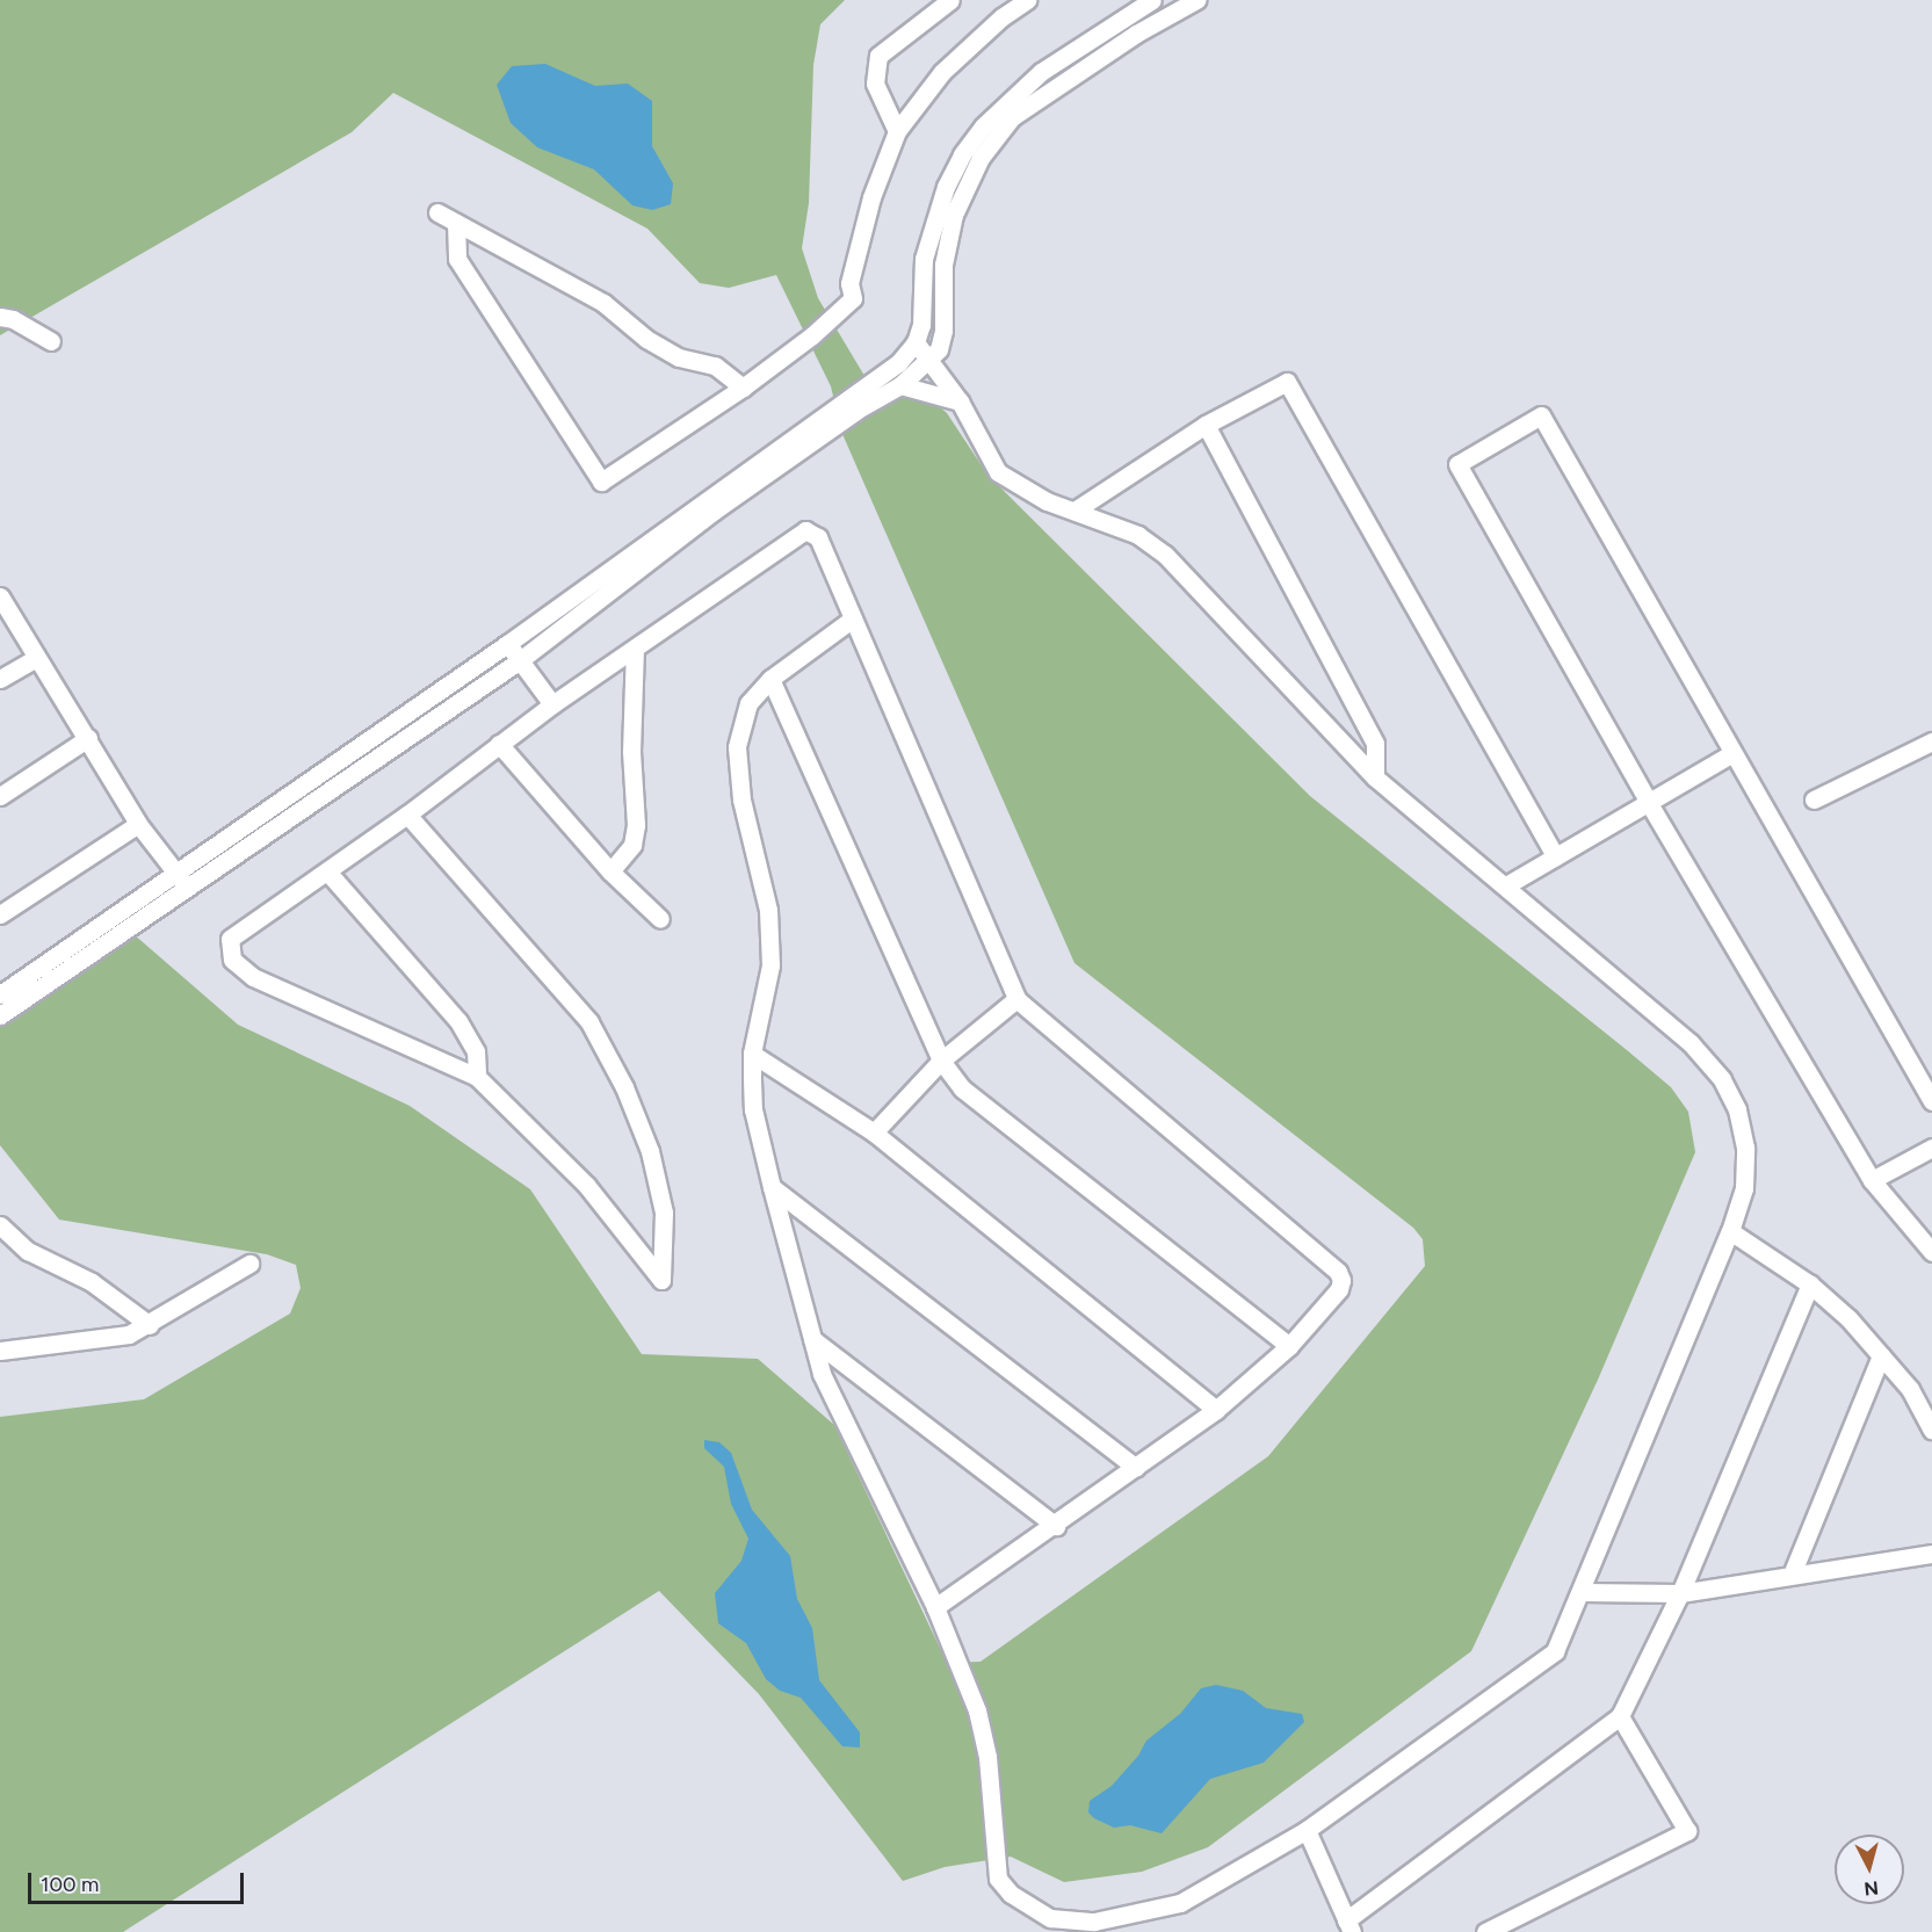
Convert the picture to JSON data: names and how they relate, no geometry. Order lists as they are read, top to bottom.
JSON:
{
  "scale_bar": "100 m",
  "north": "bottom"
}
